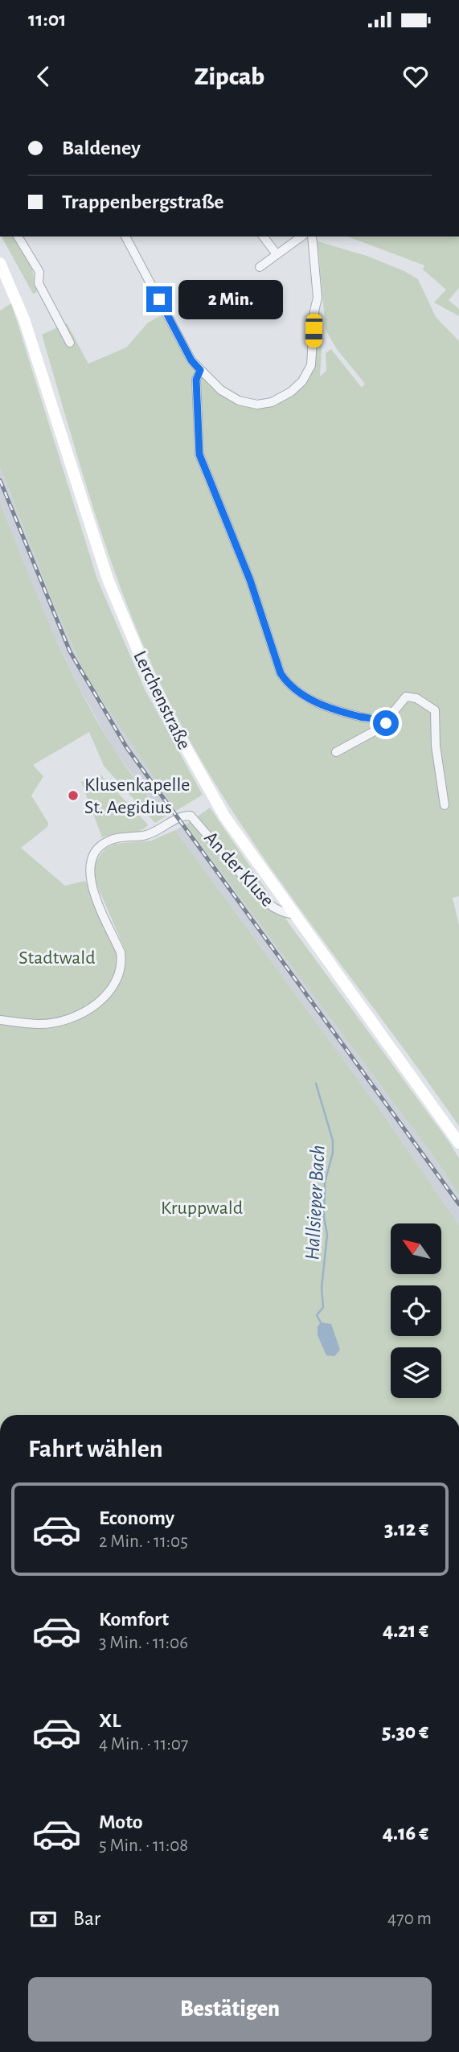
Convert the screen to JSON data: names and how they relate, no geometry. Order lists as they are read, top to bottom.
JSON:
{
  "streets": {
    "main road": ["Lerchenstraße"],
    "street": ["An der Kluse"]
  },
  "crossings": [
    ["Lerchenstraße", "An der Kluse"]
  ],
  "water": ["Hallsieper Bach"],
  "parks": ["Stadtwald", "Kruppwald"],
  "places": ["Klusenkapelle St. Aegidius"],
  "north": "top left",
  "page": {
    "status": "11:01",
    "header": "Zipcab",
    "banner": ["Baldeney", "Trappenbergstraße"],
    "bubble": "2 Min.",
    "heading": "Fahrt wählen",
    "list": [
      {
        "name": "Economy",
        "note": "2 Min. · 11:05",
        "value": "3.12 €"
      },
      {
        "name": "Komfort",
        "note": "3 Min. · 11:06",
        "value": "4.21 €"
      },
      {
        "name": "XL",
        "note": "4 Min. · 11:07",
        "value": "5.30 €"
      },
      {
        "name": "Moto",
        "note": "5 Min. · 11:08",
        "value": "4.16 €"
      }
    ],
    "pay": ["Bar", "470 m"],
    "buttons": "Bestätigen"
  }
}
